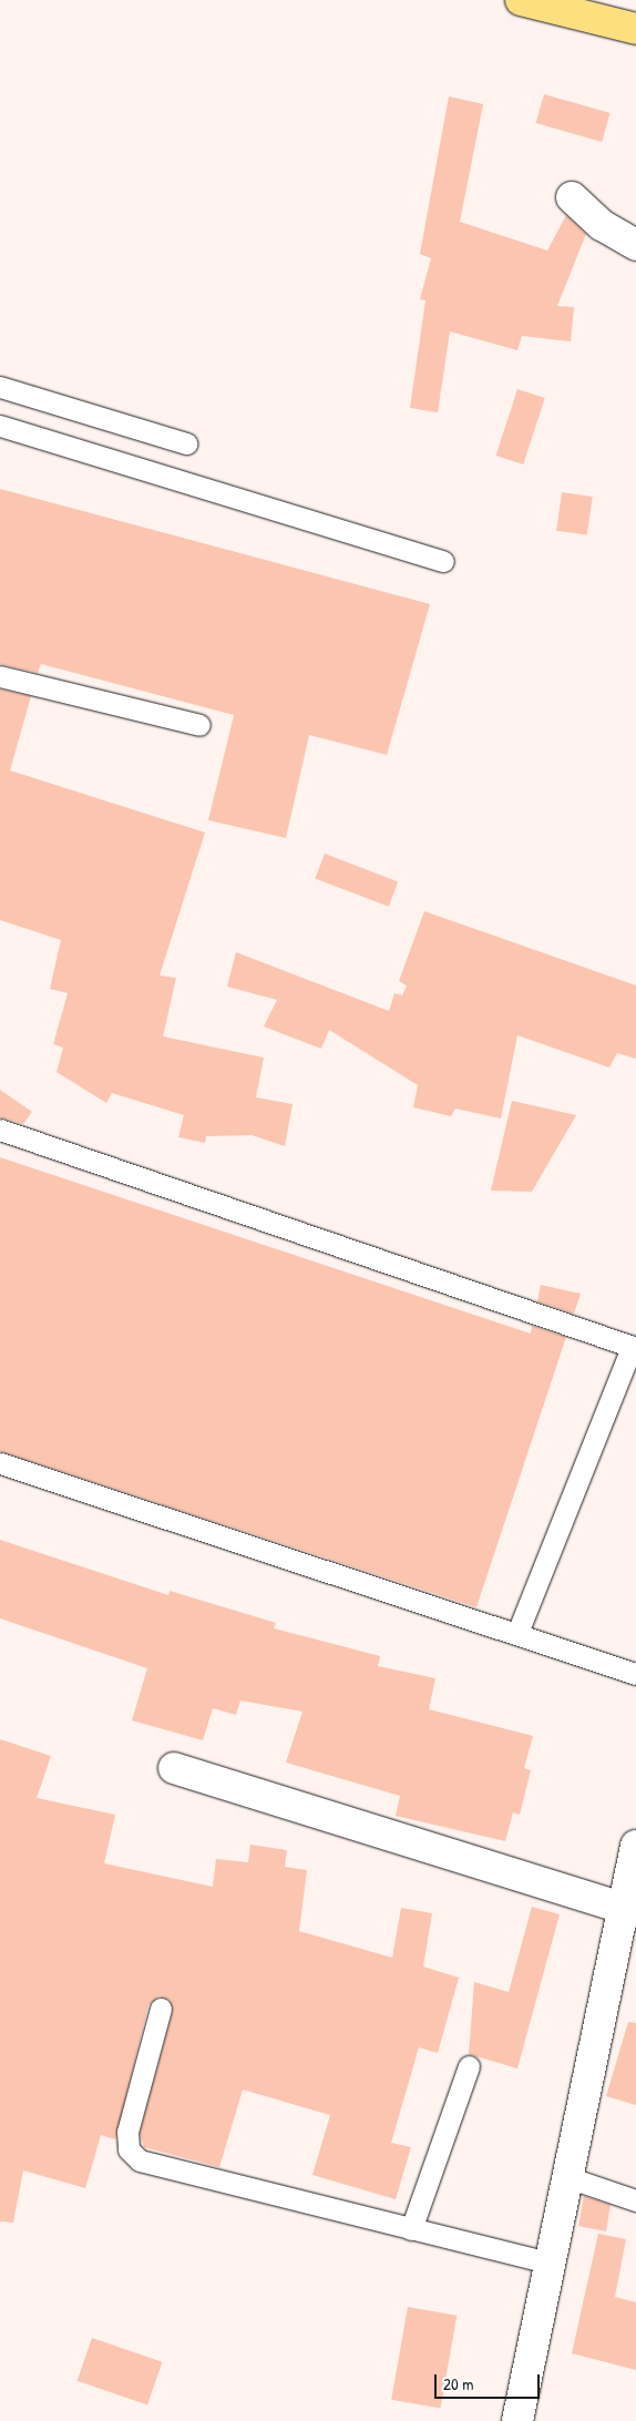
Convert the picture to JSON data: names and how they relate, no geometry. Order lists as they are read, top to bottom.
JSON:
{
  "scale_bar": "20 m"
}
